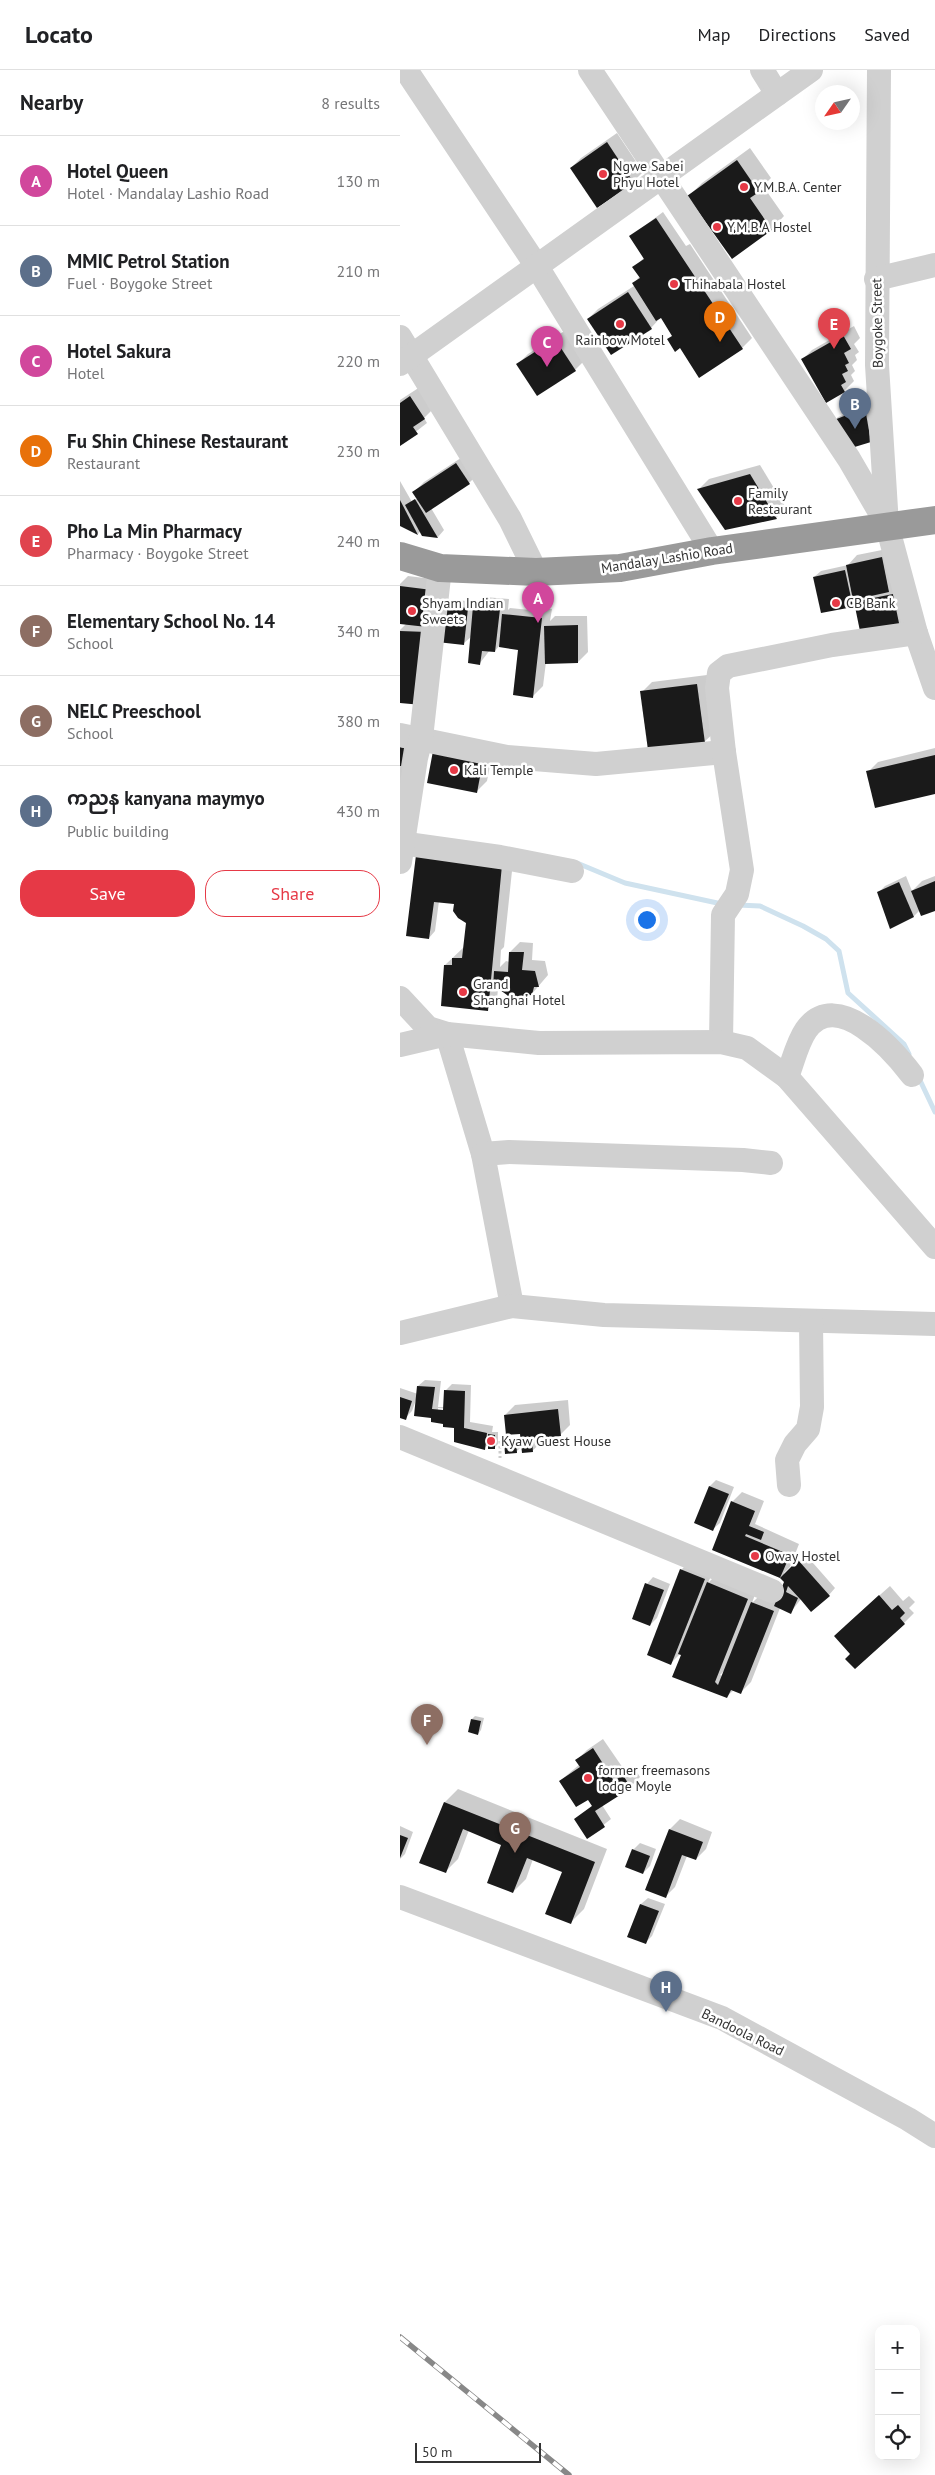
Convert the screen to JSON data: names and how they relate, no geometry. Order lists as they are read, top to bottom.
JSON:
{
  "streets": {
    "highway": ["Mandalay Lashio Road"],
    "street": ["Boygoke Street", "Bandoola Road"]
  },
  "crossings": [
    ["Boygoke Street", "Mandalay Lashio Road"]
  ],
  "places": [
    "Ngwe Sabei Phyu Hotel",
    "Y.M.B.A. Center",
    "Y.M.B.A Hostel",
    "Thihabala Hostel",
    "Rainbow Motel",
    "Family Restaurant",
    "CB Bank",
    "Shyam Indian Sweets",
    "Kali Temple",
    "Grand Shanghai Hotel",
    "Kyaw Guest House",
    "Oway Hostel",
    "former freemasons lodge Moyle"
  ],
  "scale_bar": "50 m",
  "north": "bottom left",
  "page": {
    "header": "Locato",
    "nav": ["Map", "Directions", "Saved"],
    "heading": ["Nearby", "8 results"],
    "list": [
      {
        "mark": "A",
        "name": "Hotel Queen",
        "note": "Hotel · Mandalay Lashio Road",
        "value": "130 m"
      },
      {
        "mark": "B",
        "name": "MMIC Petrol Station",
        "note": "Fuel · Boygoke Street",
        "value": "210 m"
      },
      {
        "mark": "C",
        "name": "Hotel Sakura",
        "note": "Hotel",
        "value": "220 m"
      },
      {
        "mark": "D",
        "name": "Fu Shin Chinese Restaurant",
        "note": "Restaurant",
        "value": "230 m"
      },
      {
        "mark": "E",
        "name": "Pho La Min Pharmacy",
        "note": "Pharmacy · Boygoke Street",
        "value": "240 m"
      },
      {
        "mark": "F",
        "name": "Elementary School No. 14",
        "note": "School",
        "value": "340 m"
      },
      {
        "mark": "G",
        "name": "NELC Preeschool",
        "note": "School",
        "value": "380 m"
      },
      {
        "mark": "H",
        "name": "ကညန kanyana maymyo",
        "note": "Public building",
        "value": "430 m"
      }
    ],
    "pins": [
      "D",
      "E",
      "C",
      "B",
      "A",
      "F",
      "G",
      "H"
    ],
    "buttons": ["Save", "Share"],
    "map_buttons": ["+", "−"],
    "scale": "50 m"
  }
}
